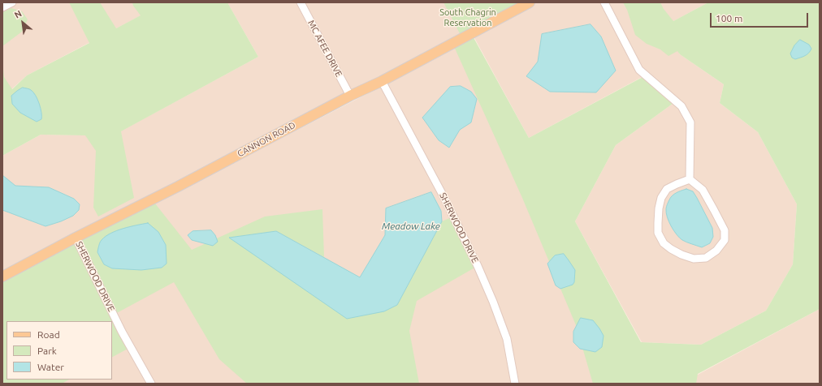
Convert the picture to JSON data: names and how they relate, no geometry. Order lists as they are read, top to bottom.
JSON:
{
  "streets": {
    "main road": ["CANNON ROAD"],
    "street": ["MC AFEE DRIVE", "SHERWOOD DRIVE"]
  },
  "crossings": [
    ["MC AFEE DRIVE", "CANNON ROAD"],
    ["CANNON ROAD", "SHERWOOD DRIVE"]
  ],
  "water": ["Meadow Lake"],
  "parks": ["South Chagrin Reservation"],
  "legend": ["Road", "Park", "Water"],
  "scale_bar": "100 m",
  "north": "top left"
}
